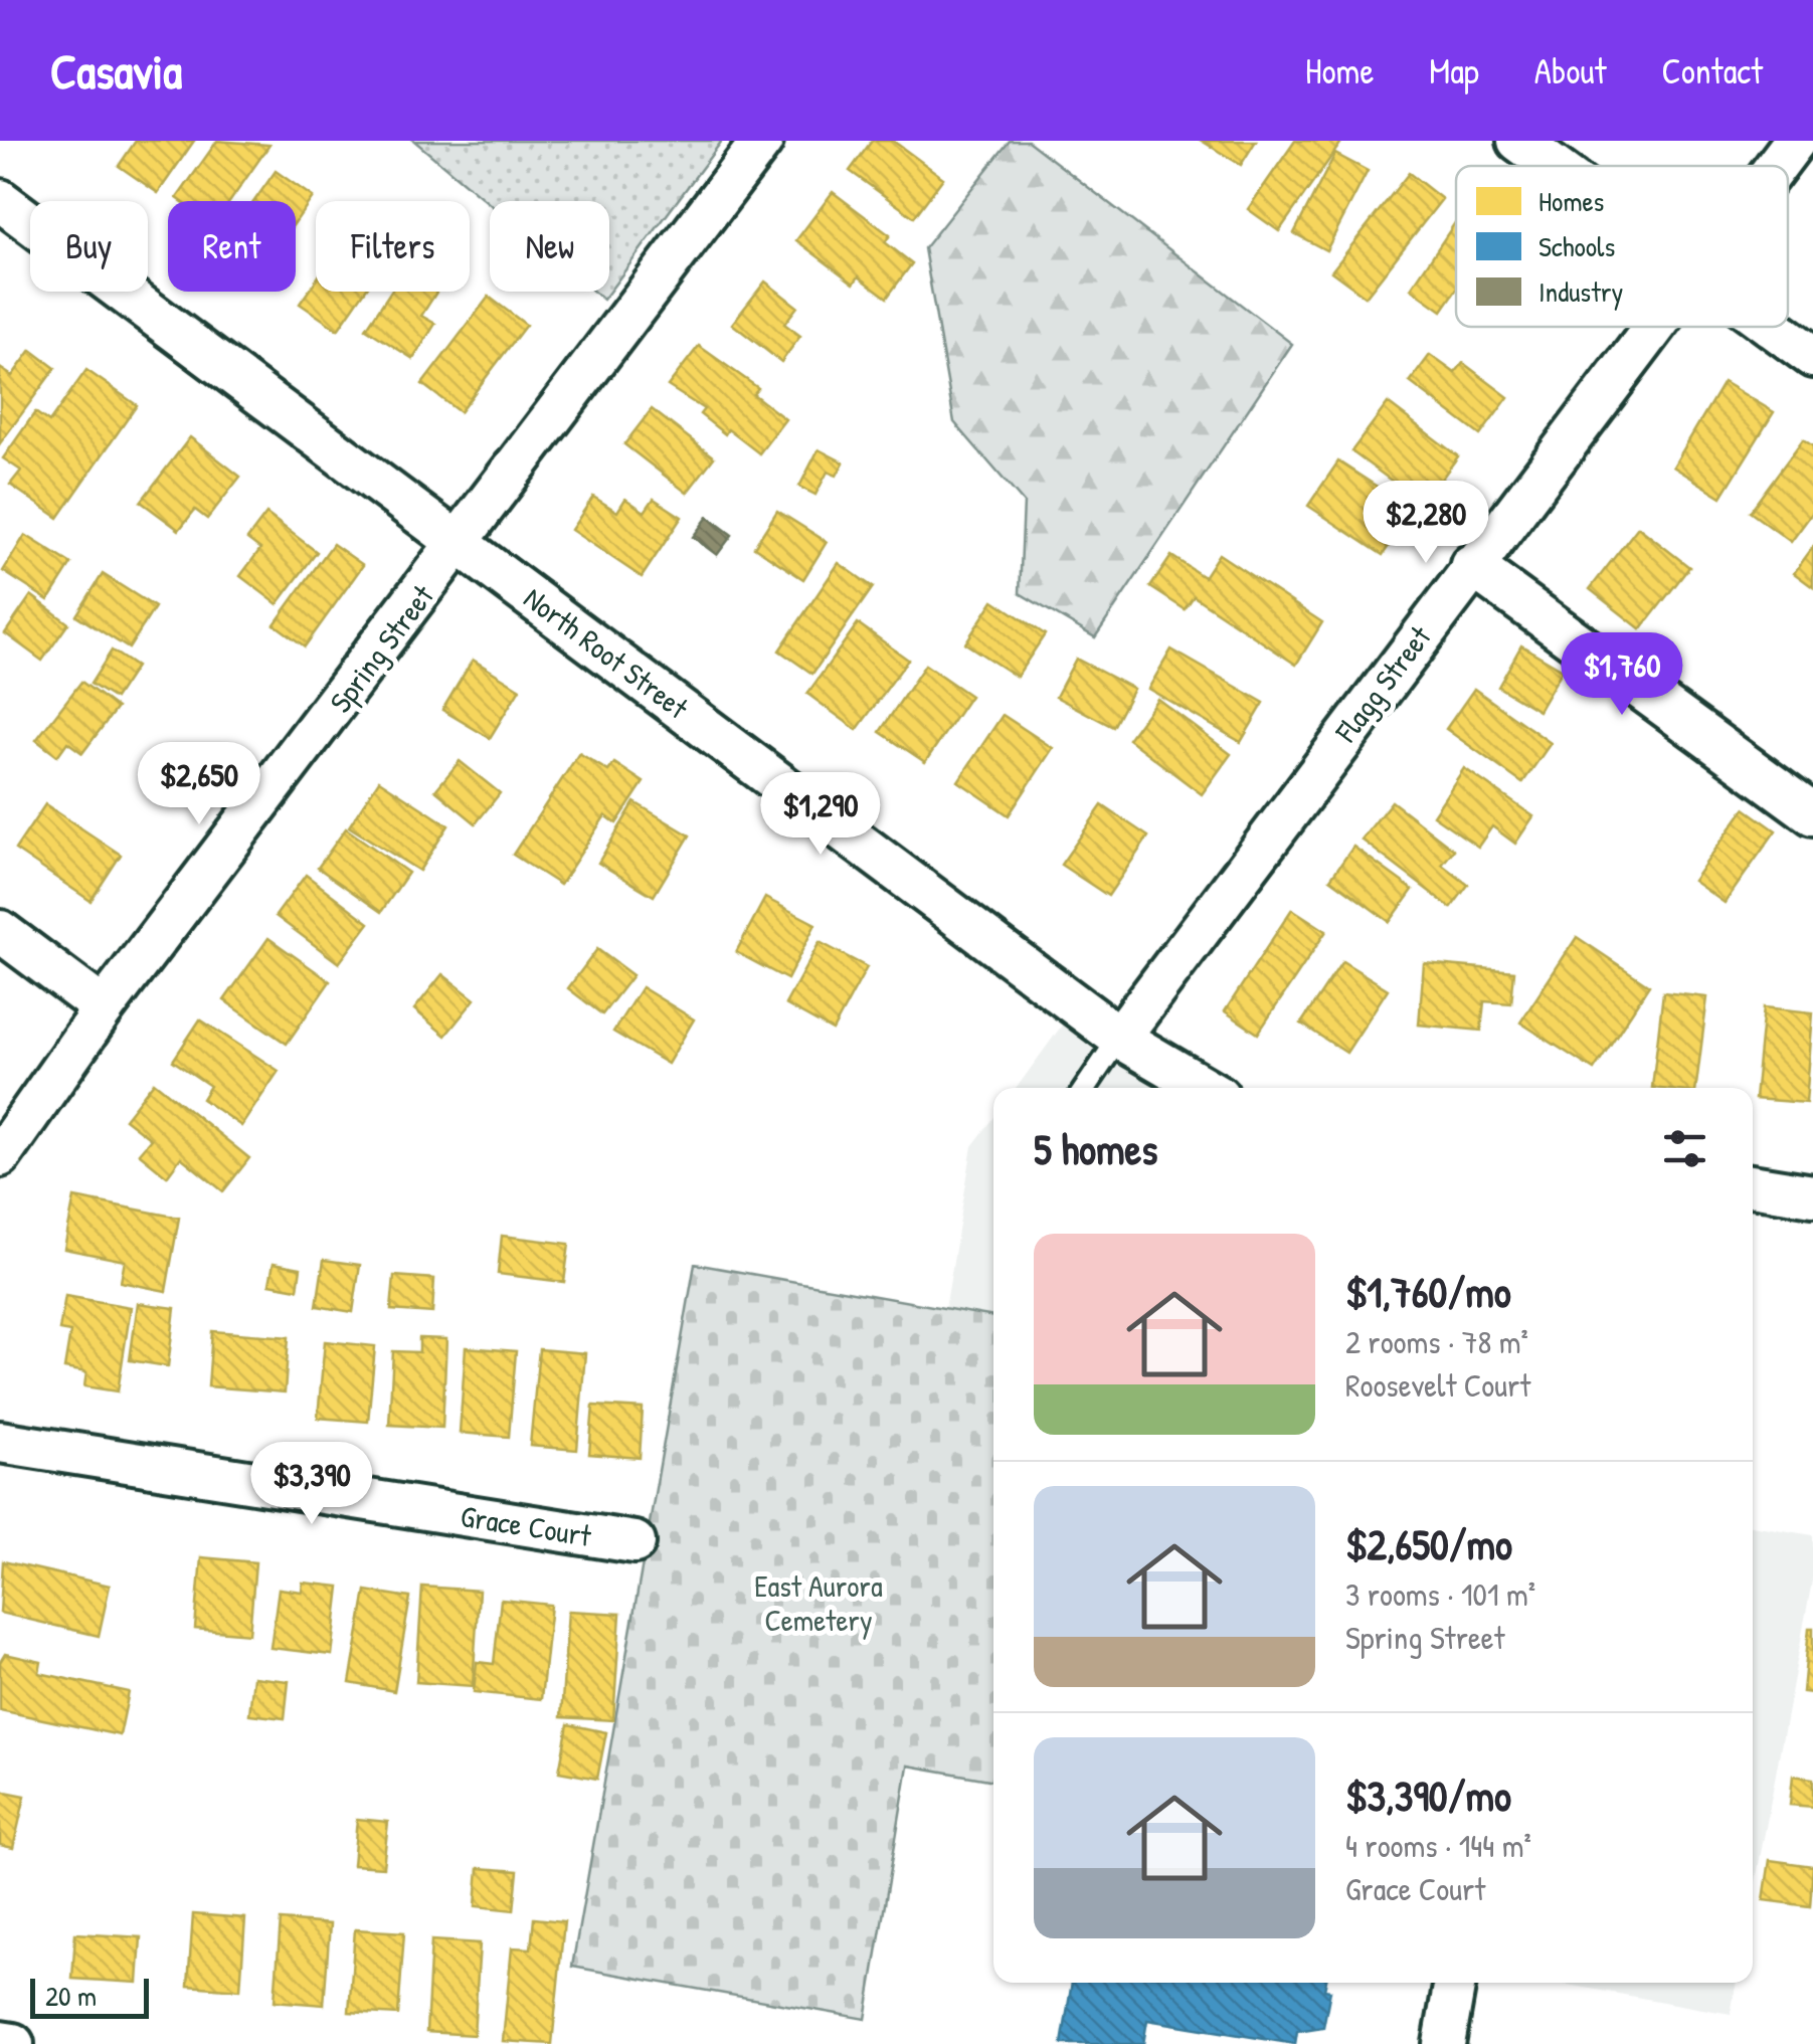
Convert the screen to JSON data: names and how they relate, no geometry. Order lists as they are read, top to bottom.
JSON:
{
  "streets": {
    "street": [
      "Spring Street",
      "North Root Street",
      "Flagg Street",
      "Grace Court"
    ]
  },
  "crossings": [
    ["Spring Street", "North Root Street"],
    ["North Root Street", "Flagg Street"]
  ],
  "parks": ["East Aurora Cemetery"],
  "legend": ["Homes", "Schools", "Industry"],
  "scale_bar": "20 m",
  "page": {
    "header": "Casavia",
    "nav": [
      "Home",
      "Map",
      "About",
      "Contact"
    ],
    "chip": [
      "Buy",
      "Rent",
      "Filters",
      "New"
    ],
    "price": [
      "$2,280",
      "$1,760",
      "$2,650",
      "$1,290",
      "$3,390"
    ],
    "heading": "5 homes",
    "list": [
      {
        "name": "$1,760/mo",
        "note": "2 rooms · 78 m² · Roosevelt Court"
      },
      {
        "name": "$2,650/mo",
        "note": "3 rooms · 101 m² · Spring Street"
      },
      {
        "name": "$3,390/mo",
        "note": "4 rooms · 144 m² · Grace Court"
      }
    ],
    "scale": "20 m"
  }
}
